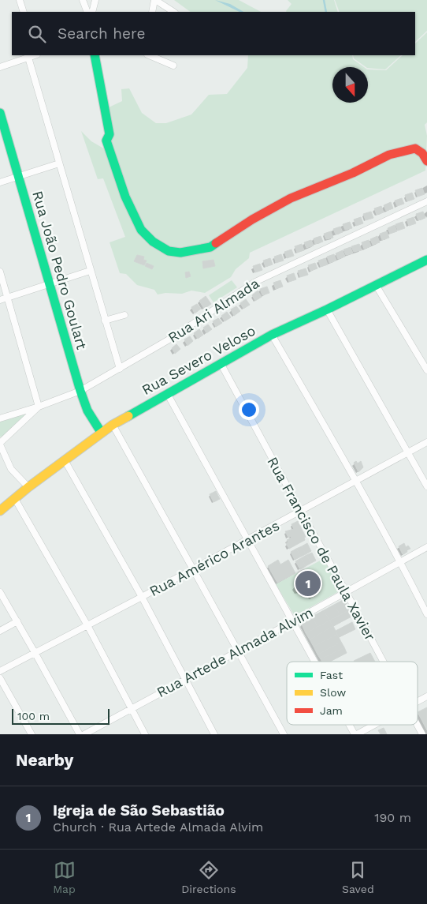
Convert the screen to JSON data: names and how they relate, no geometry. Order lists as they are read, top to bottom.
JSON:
{
  "streets": {
    "street": [
      "Rua João Pedro Goulart",
      "Rua Ari Almada",
      "Rua Severo Veloso",
      "Rua Francisco de Paula Xavier",
      "Rua Américo Arantes",
      "Rua Artede Almada Alvim"
    ]
  },
  "crossings": [
    ["Rua João Pedro Goulart", "Rua Ari Almada"],
    ["Rua João Pedro Goulart", "Rua Severo Veloso"],
    ["Rua Severo Veloso", "Rua Francisco de Paula Xavier"],
    ["Rua Francisco de Paula Xavier", "Rua Américo Arantes"],
    ["Rua Francisco de Paula Xavier", "Rua Artede Almada Alvim"]
  ],
  "legend": ["Fast", "Slow", "Jam"],
  "scale_bar": "100 m",
  "north": "bottom",
  "page": {
    "search": "Search here",
    "pins": "1",
    "scale": "100 m",
    "heading": "Nearby",
    "list": [
      {
        "mark": "1",
        "name": "Igreja de São Sebastião",
        "note": "Church · Rua Artede Almada Alvim",
        "value": "190 m"
      }
    ],
    "nav": ["Map", "Directions", "Saved"]
  }
}
